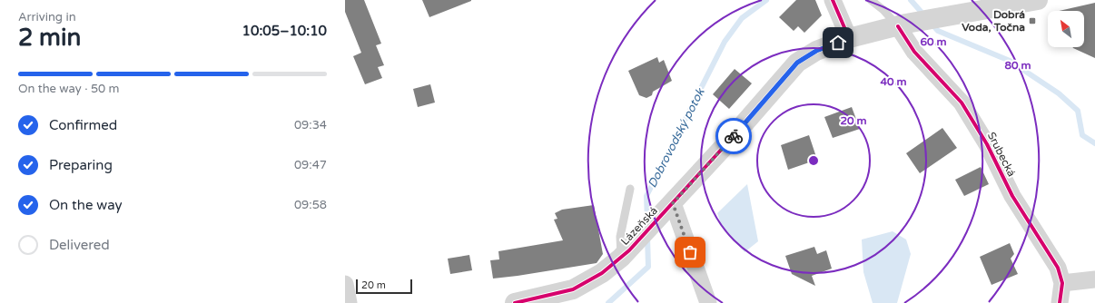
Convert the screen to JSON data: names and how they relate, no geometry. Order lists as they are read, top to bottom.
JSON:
{
  "streets": {
    "street": ["Srubecká", "Lázeňská"]
  },
  "crossings": [
    ["Srubecká", "Lázeňská"]
  ],
  "water": ["Dobrovodský potok"],
  "places": {
    "transit": ["Dobrá Voda, Točna"]
  },
  "scale_bar": "20 m",
  "north": "top left",
  "page": {
    "heading": ["2 min", "Arriving in", "10:05–10:10"],
    "bar": "On the way · 50 m",
    "list": [
      ["Confirmed", "09:34"],
      ["Preparing", "09:47"],
      ["On the way", "09:58"],
      "Delivered"
    ],
    "scale": "20 m"
  },
  "rings": [
    "60 m",
    "80 m",
    "40 m",
    "20 m"
  ]
}
